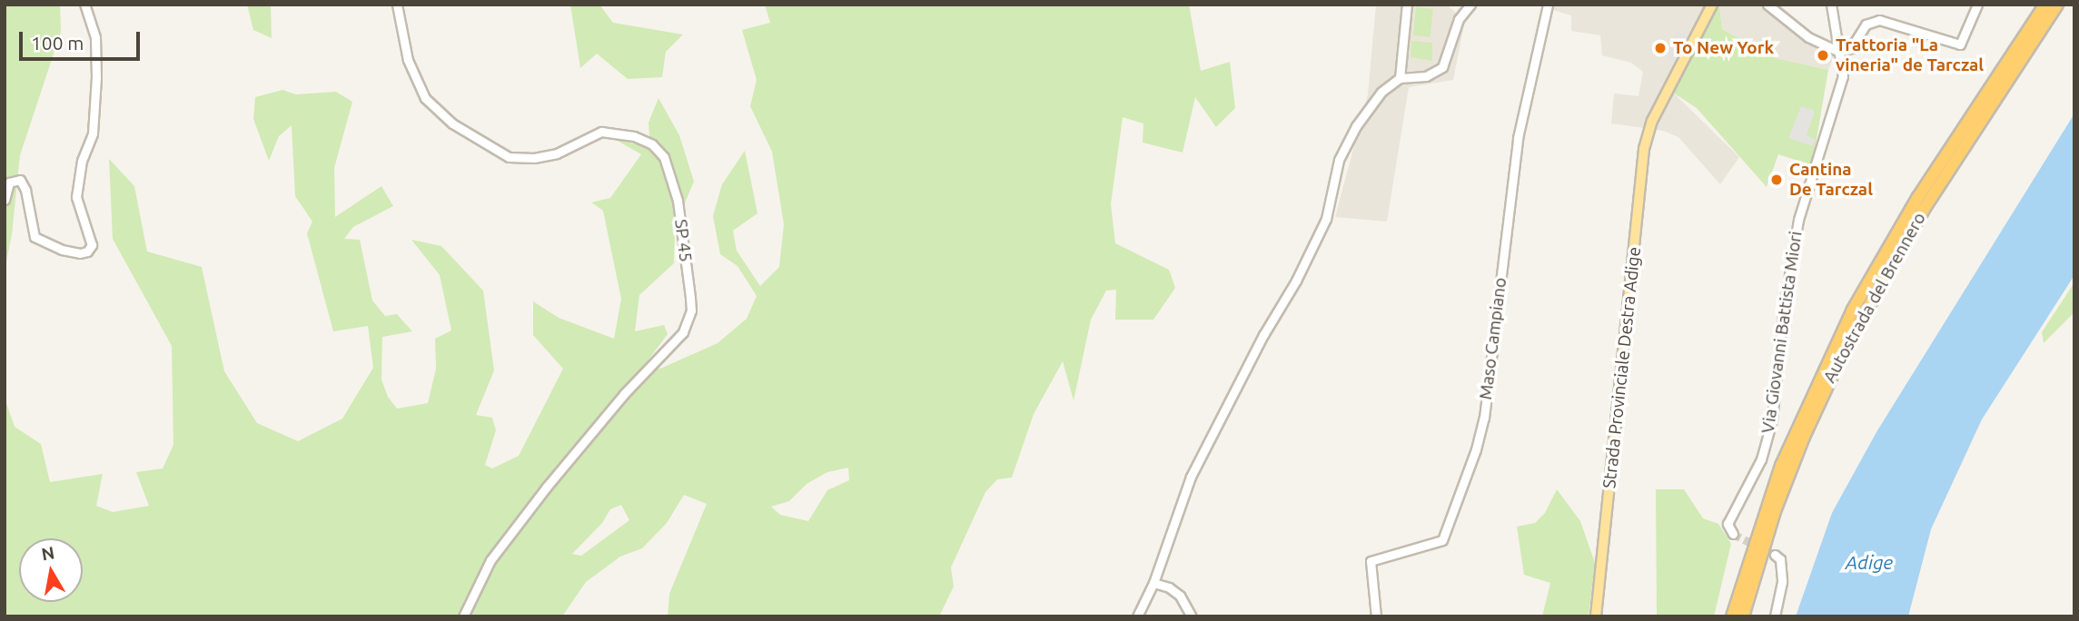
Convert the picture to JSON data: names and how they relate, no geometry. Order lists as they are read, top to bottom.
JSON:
{
  "streets": {
    "highway": ["Autostrada del Brennero"],
    "main road": ["Strada Provinciale Destra Adige"],
    "street": ["SP 45", "Via Giovanni Battista Miori", "Maso Campiano"]
  },
  "water": ["Adige"],
  "places": ["To New York", "Trattoria \"La vineria\" de Tarczal", "Cantina De Tarczal"],
  "scale_bar": "100 m",
  "north": "top"
}
